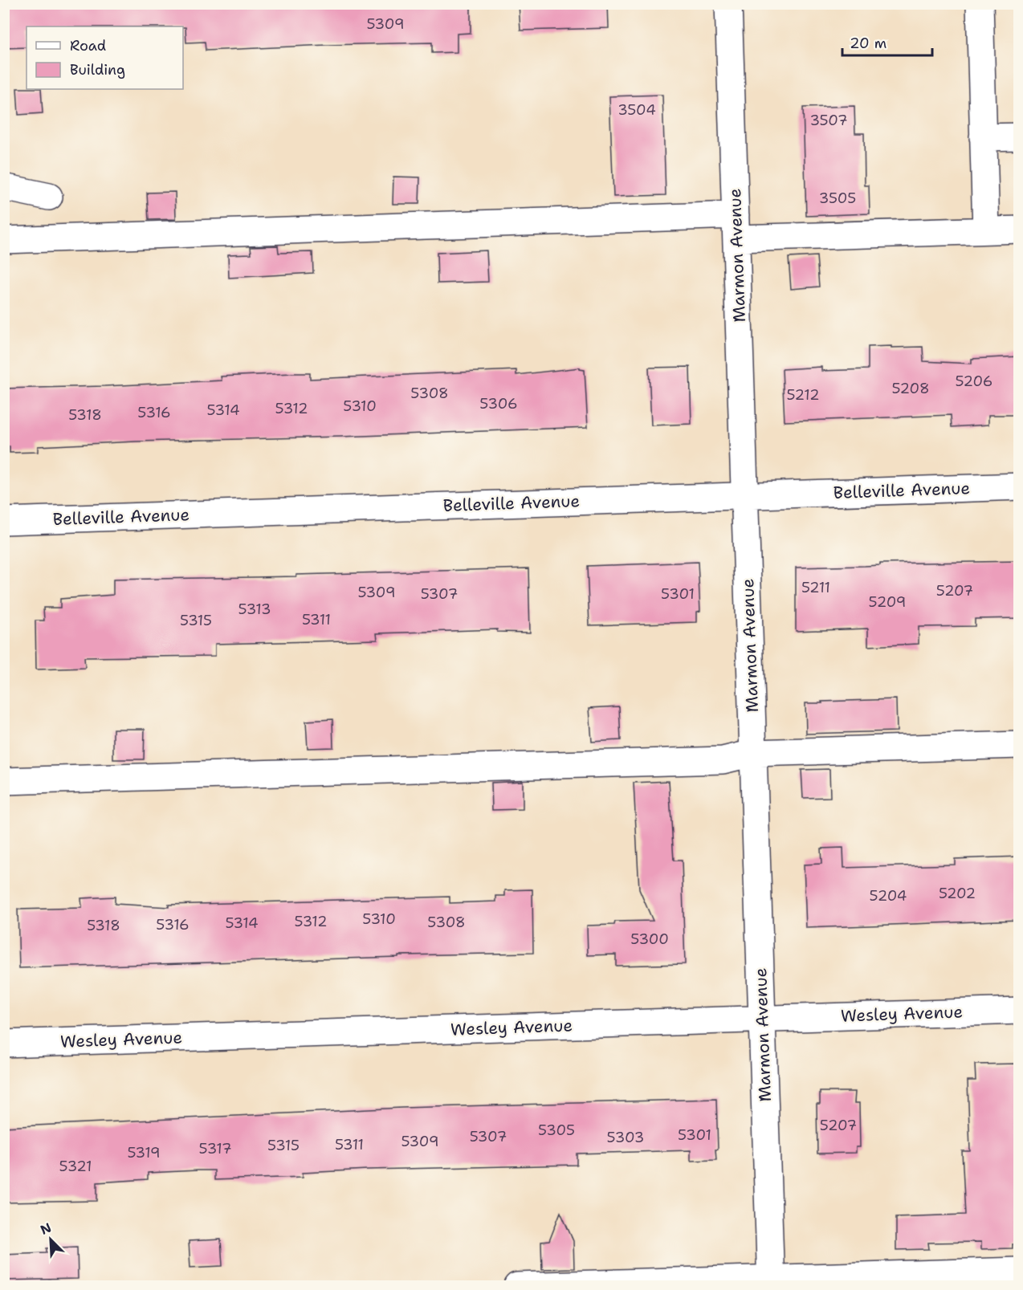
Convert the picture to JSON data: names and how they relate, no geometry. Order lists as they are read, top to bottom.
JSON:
{
  "streets": {
    "street": ["Marmon Avenue", "Belleville Avenue", "Wesley Avenue"]
  },
  "crossings": [
    ["Marmon Avenue", "Belleville Avenue"],
    ["Marmon Avenue", "Wesley Avenue"]
  ],
  "house_numbers": [
    "5309",
    "3504",
    "3507",
    "3505",
    "5206",
    "5208",
    "5308",
    "5212",
    "5306",
    "5310",
    "5312",
    "5314",
    "5316",
    "5318",
    "5211",
    "5207",
    "5309",
    "5307",
    "5301",
    "5209",
    "5313",
    "5311",
    "5315",
    "5202",
    "5204",
    "5310",
    "5312",
    "5308",
    "5314",
    "5316",
    "5318",
    "5300",
    "5207",
    "5305",
    "5301",
    "5307",
    "5303",
    "5309",
    "5311",
    "5315",
    "5317",
    "5319",
    "5321"
  ],
  "legend": ["Road", "Building"],
  "scale_bar": "20 m",
  "north": "top left"
}
